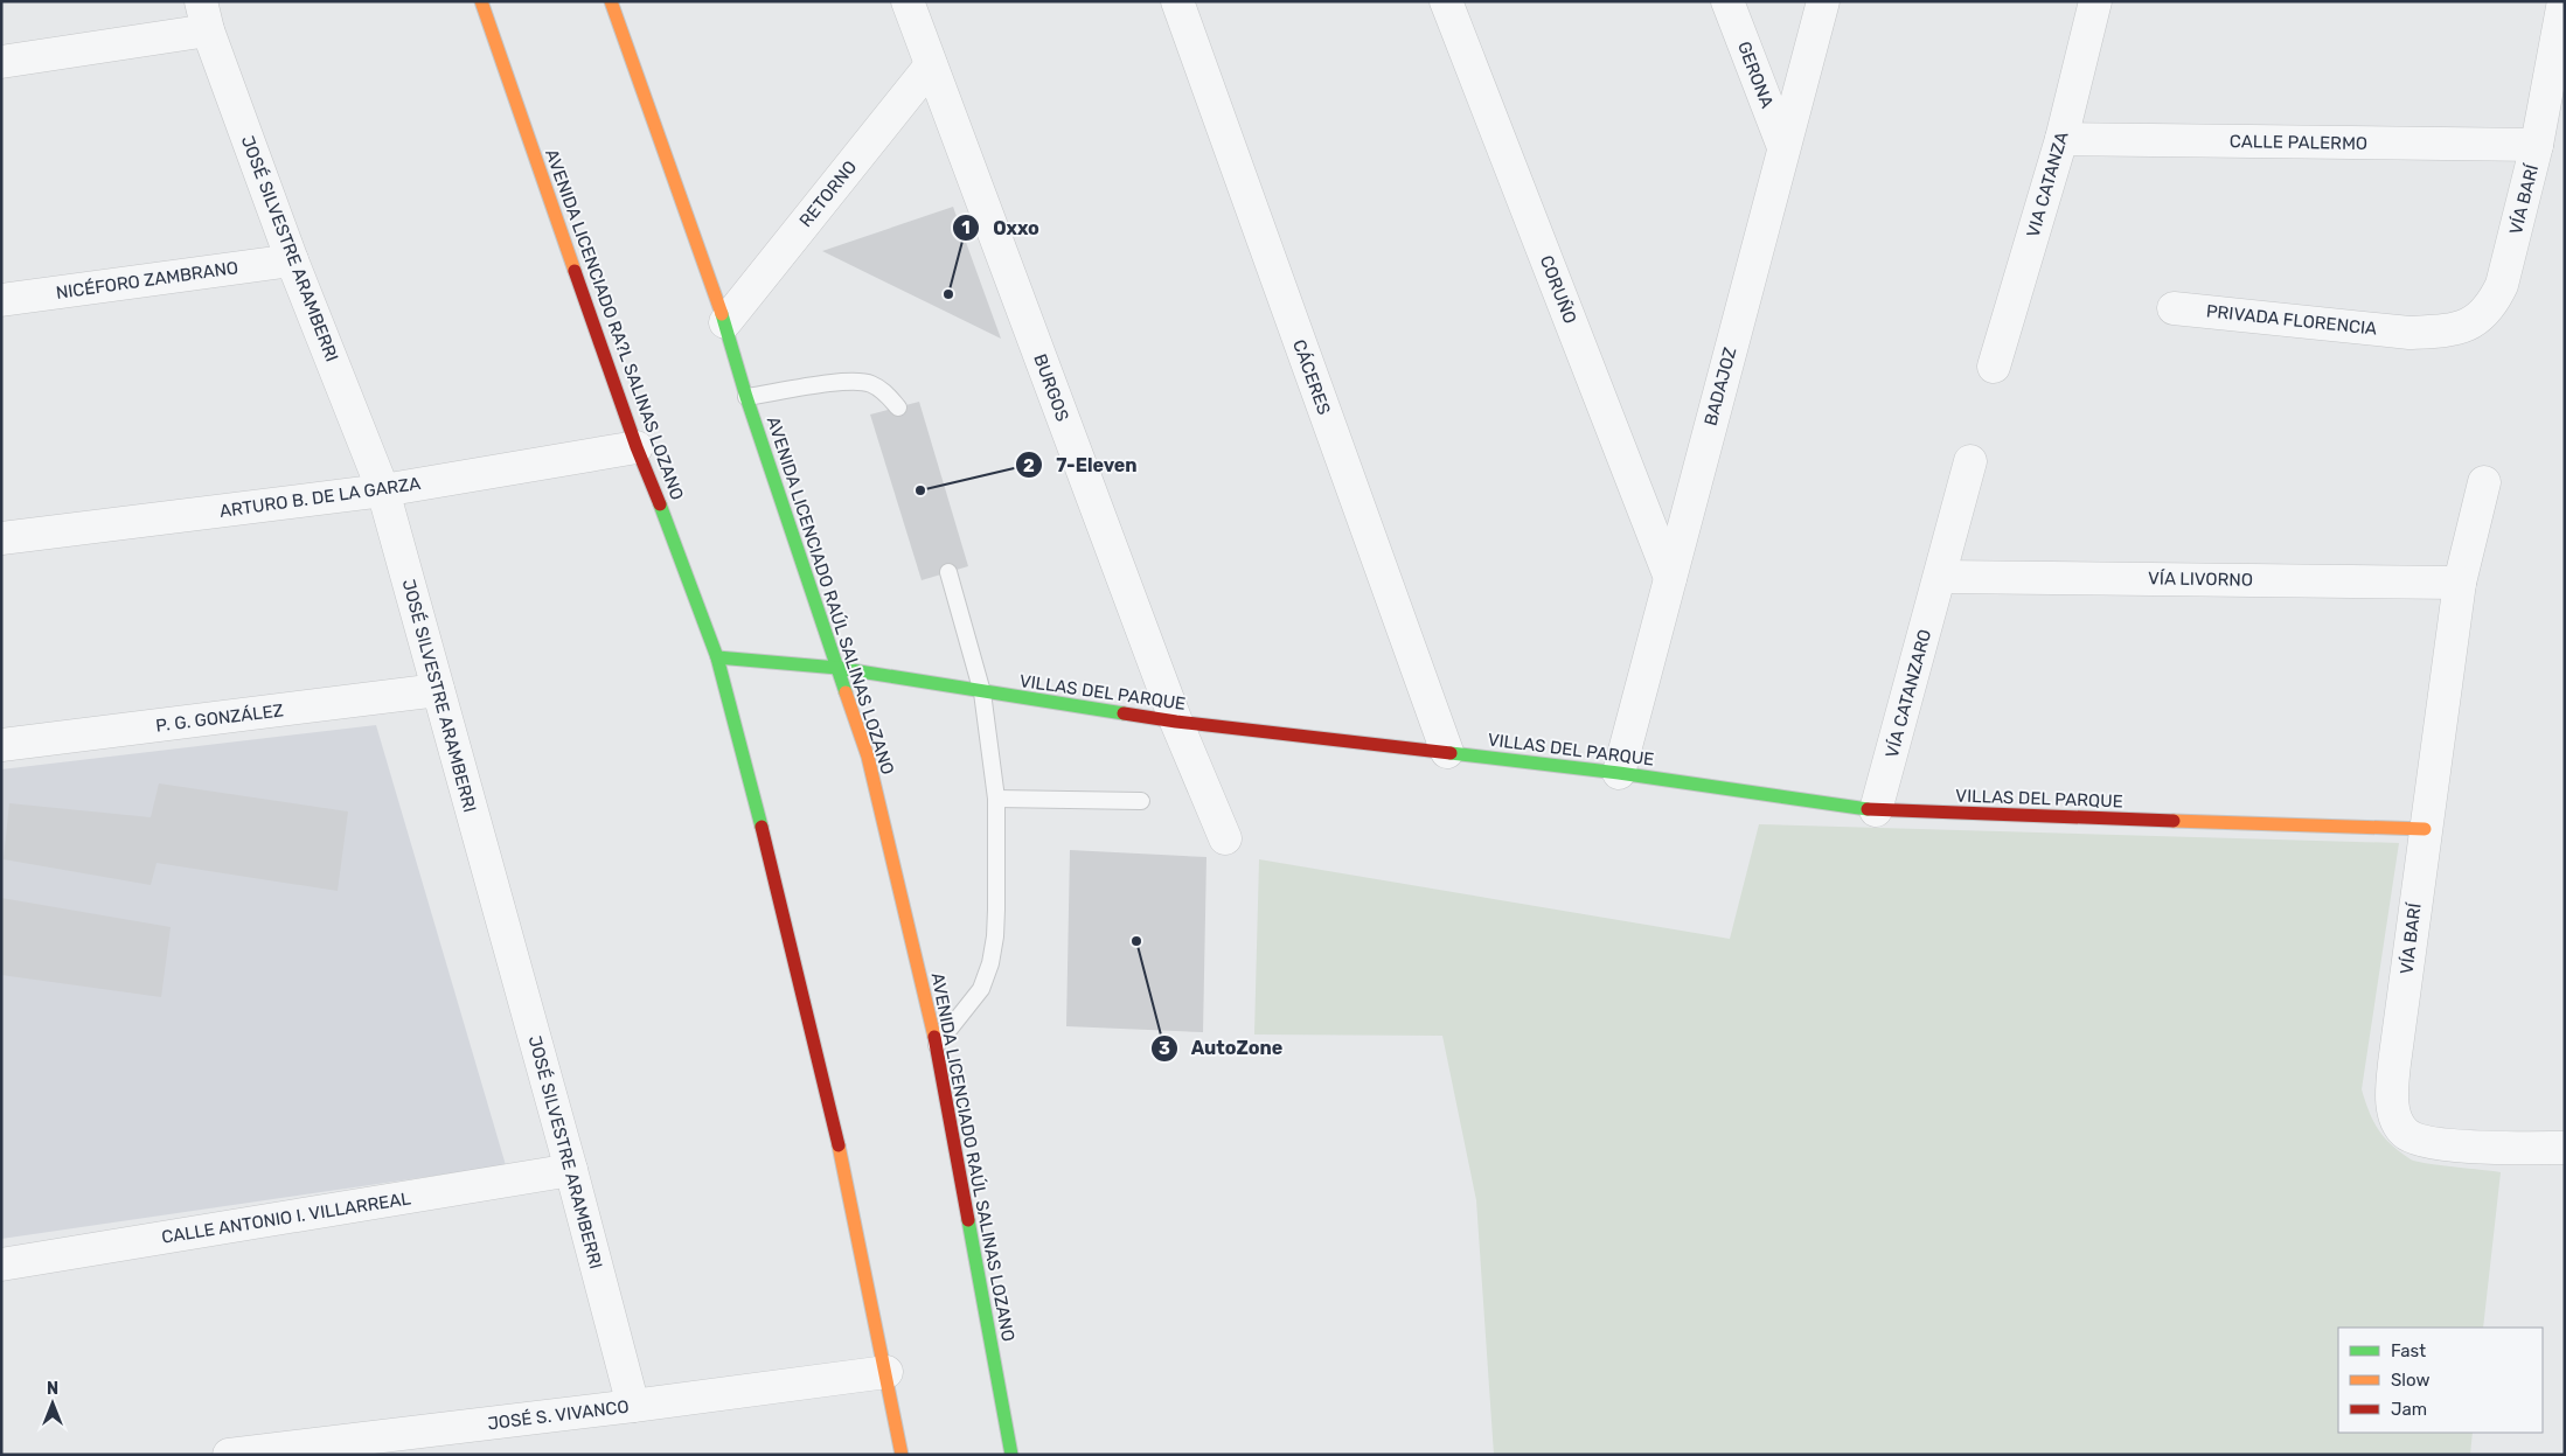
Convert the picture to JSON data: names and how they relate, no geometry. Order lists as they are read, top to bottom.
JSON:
{
  "streets": {
    "main road": ["AVENIDA LICENCIADO RA?L SALINAS LOZANO", "AVENIDA LICENCIADO RAÚL SALINAS LOZANO", "VILLAS DEL PARQUE"],
    "street": [
      "GERONA",
      "CALLE PALERMO",
      "VIA CATANZA",
      "RETORNO",
      "VÍA BARÍ",
      "JOSÉ SILVESTRE ARAMBERRI",
      "NICÉFORO ZAMBRANO",
      "CORUÑO",
      "PRIVADA FLORENCIA",
      "CÁCERES",
      "BADAJOZ",
      "BURGOS",
      "ARTURO B. DE LA GARZA",
      "VÍA LIVORNO",
      "VÍA CATANZARO",
      "P. G. GONZÁLEZ",
      "CALLE ANTONIO I. VILLARREAL",
      "JOSÉ S. VIVANCO"
    ]
  },
  "crossings": [
    ["GERONA", "BADAJOZ"],
    ["CALLE PALERMO", "VIA CATANZA"],
    ["CALLE PALERMO", "VÍA BARÍ"],
    ["RETORNO", "BURGOS"],
    ["RETORNO", "AVENIDA LICENCIADO RAÚL SALINAS LOZANO"],
    ["VÍA BARÍ", "PRIVADA FLORENCIA"],
    ["VÍA BARÍ", "VÍA LIVORNO"],
    ["VÍA BARÍ", "VILLAS DEL PARQUE"],
    ["JOSÉ SILVESTRE ARAMBERRI", "NICÉFORO ZAMBRANO"],
    ["JOSÉ SILVESTRE ARAMBERRI", "ARTURO B. DE LA GARZA"],
    ["JOSÉ SILVESTRE ARAMBERRI", "P. G. GONZÁLEZ"],
    ["JOSÉ SILVESTRE ARAMBERRI", "CALLE ANTONIO I. VILLARREAL"],
    ["JOSÉ SILVESTRE ARAMBERRI", "JOSÉ S. VIVANCO"],
    ["CORUÑO", "BADAJOZ"],
    ["AVENIDA LICENCIADO RA?L SALINAS LOZANO", "ARTURO B. DE LA GARZA"],
    ["AVENIDA LICENCIADO RA?L SALINAS LOZANO", "VILLAS DEL PARQUE"],
    ["CÁCERES", "VILLAS DEL PARQUE"],
    ["BADAJOZ", "VILLAS DEL PARQUE"],
    ["BURGOS", "VILLAS DEL PARQUE"],
    ["VÍA LIVORNO", "VÍA CATANZARO"],
    ["AVENIDA LICENCIADO RAÚL SALINAS LOZANO", "VILLAS DEL PARQUE"],
    ["VILLAS DEL PARQUE", "VÍA CATANZARO"]
  ],
  "places": ["Oxxo", "7-Eleven", "AutoZone"],
  "legend": ["Fast", "Slow", "Jam"],
  "north": "top"
}
